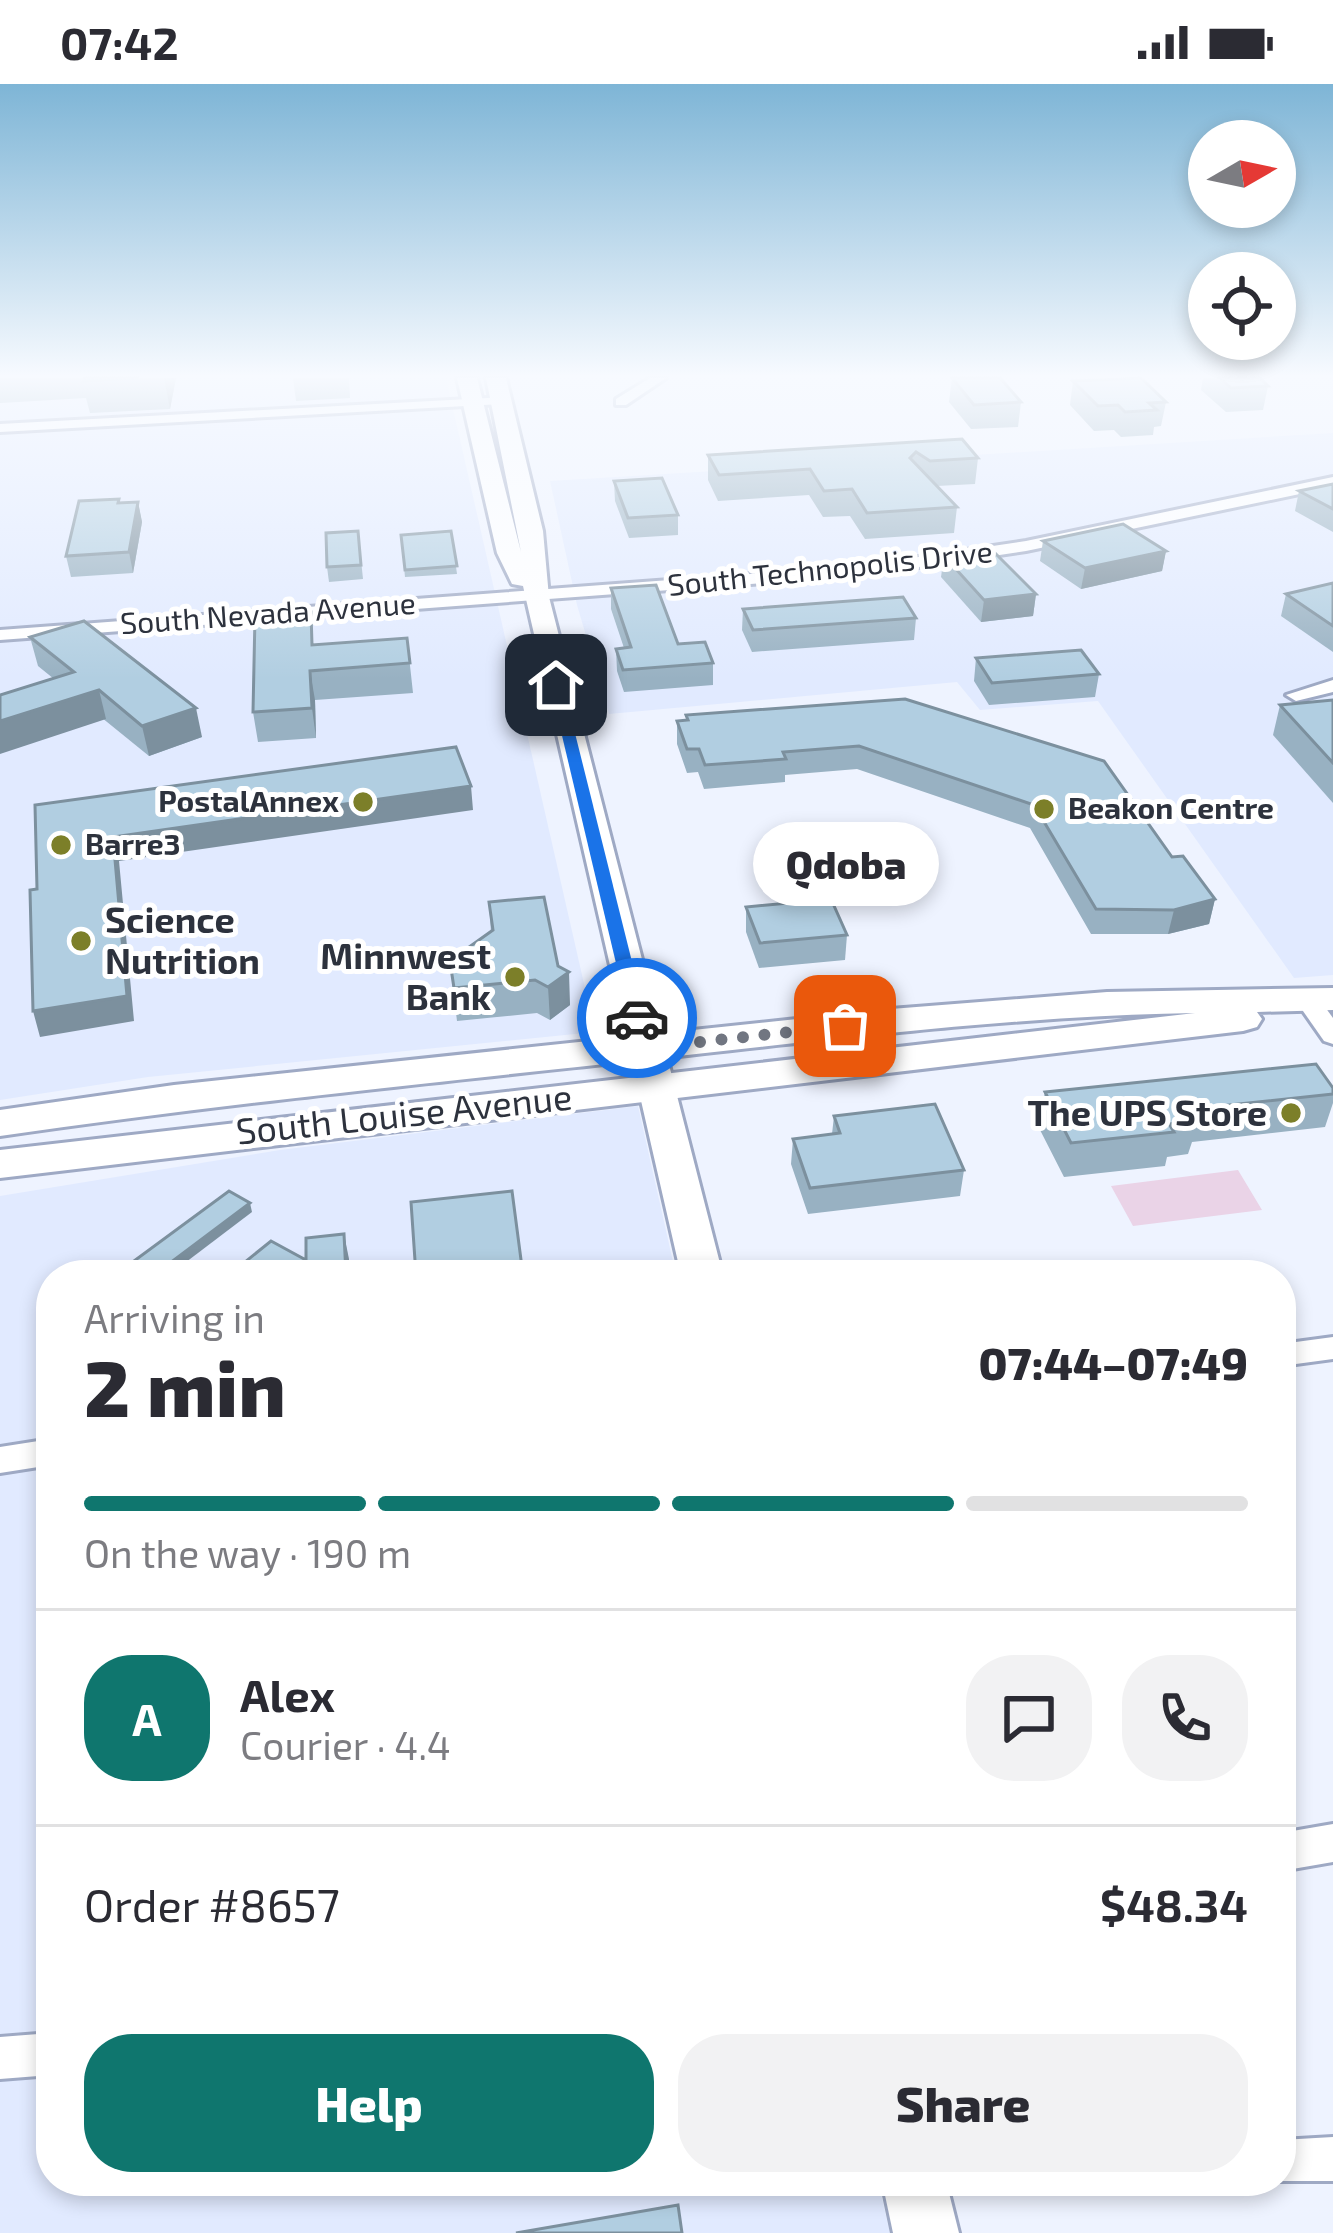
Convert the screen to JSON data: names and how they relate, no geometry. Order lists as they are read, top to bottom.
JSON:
{
  "streets": {
    "main road": ["South Louise Avenue"],
    "street": ["South Technopolis Drive", "South Nevada Avenue"]
  },
  "crossings": [
    ["South Technopolis Drive", "South Nevada Avenue"]
  ],
  "places": [
    "PostalAnnex",
    "Beakon Centre",
    "Barre3",
    "Science Nutrition",
    "Minnwest Bank",
    "Qdoba",
    "The UPS Store"
  ],
  "north": "right",
  "page": {
    "status": "07:42",
    "bubble": "Qdoba",
    "heading": ["2 min", "Arriving in", "07:44–07:49"],
    "panel": [
      "Alex",
      "Courier · 4.4",
      "Order #8657",
      "$48.34"
    ],
    "bar": "On the way · 190 m",
    "round": "A",
    "buttons": ["Help", "Share"]
  }
}
